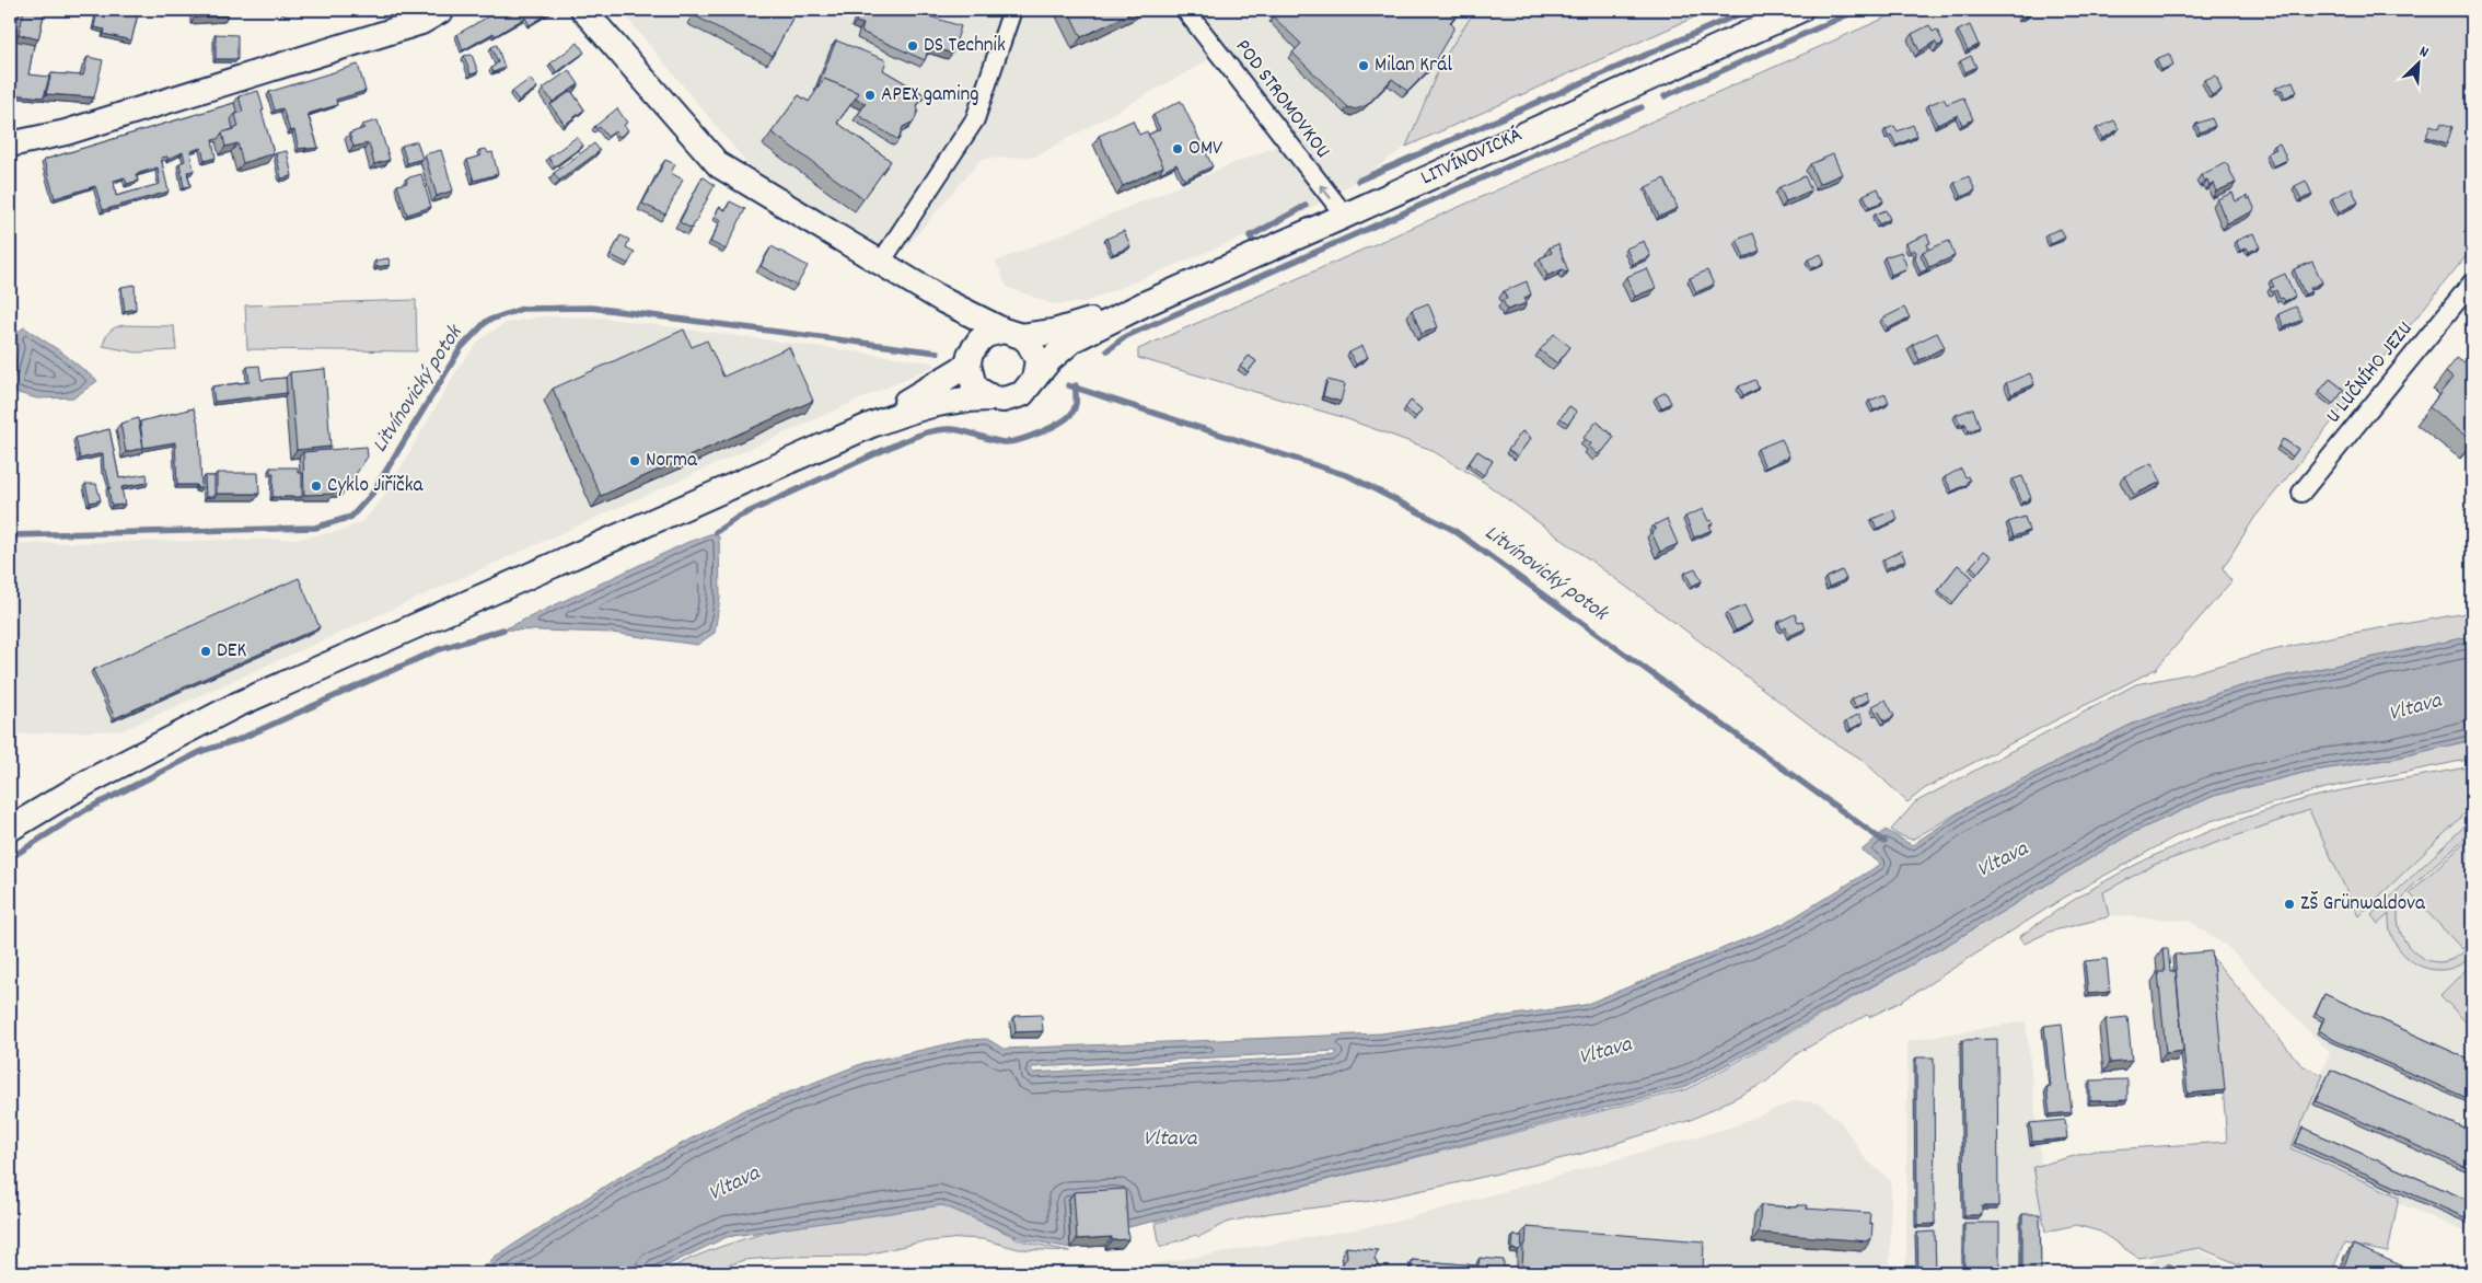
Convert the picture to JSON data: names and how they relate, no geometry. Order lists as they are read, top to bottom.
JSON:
{
  "streets": {
    "main road": ["LITVÍNOVICKÁ"],
    "street": ["POD STROMOVKOU", "U LUČNÍHO JEZU"]
  },
  "crossings": [
    ["POD STROMOVKOU", "LITVÍNOVICKÁ"]
  ],
  "one_way": ["POD STROMOVKOU"],
  "water": ["Litvínovický potok", "Vltava"],
  "places": [
    "DS Technik",
    "Milan Král",
    "APEX gaming",
    "OMV",
    "Norma",
    "Cyklo Jiřička",
    "DEK",
    "ZŠ Grünwaldova"
  ],
  "north": "top right"
}
